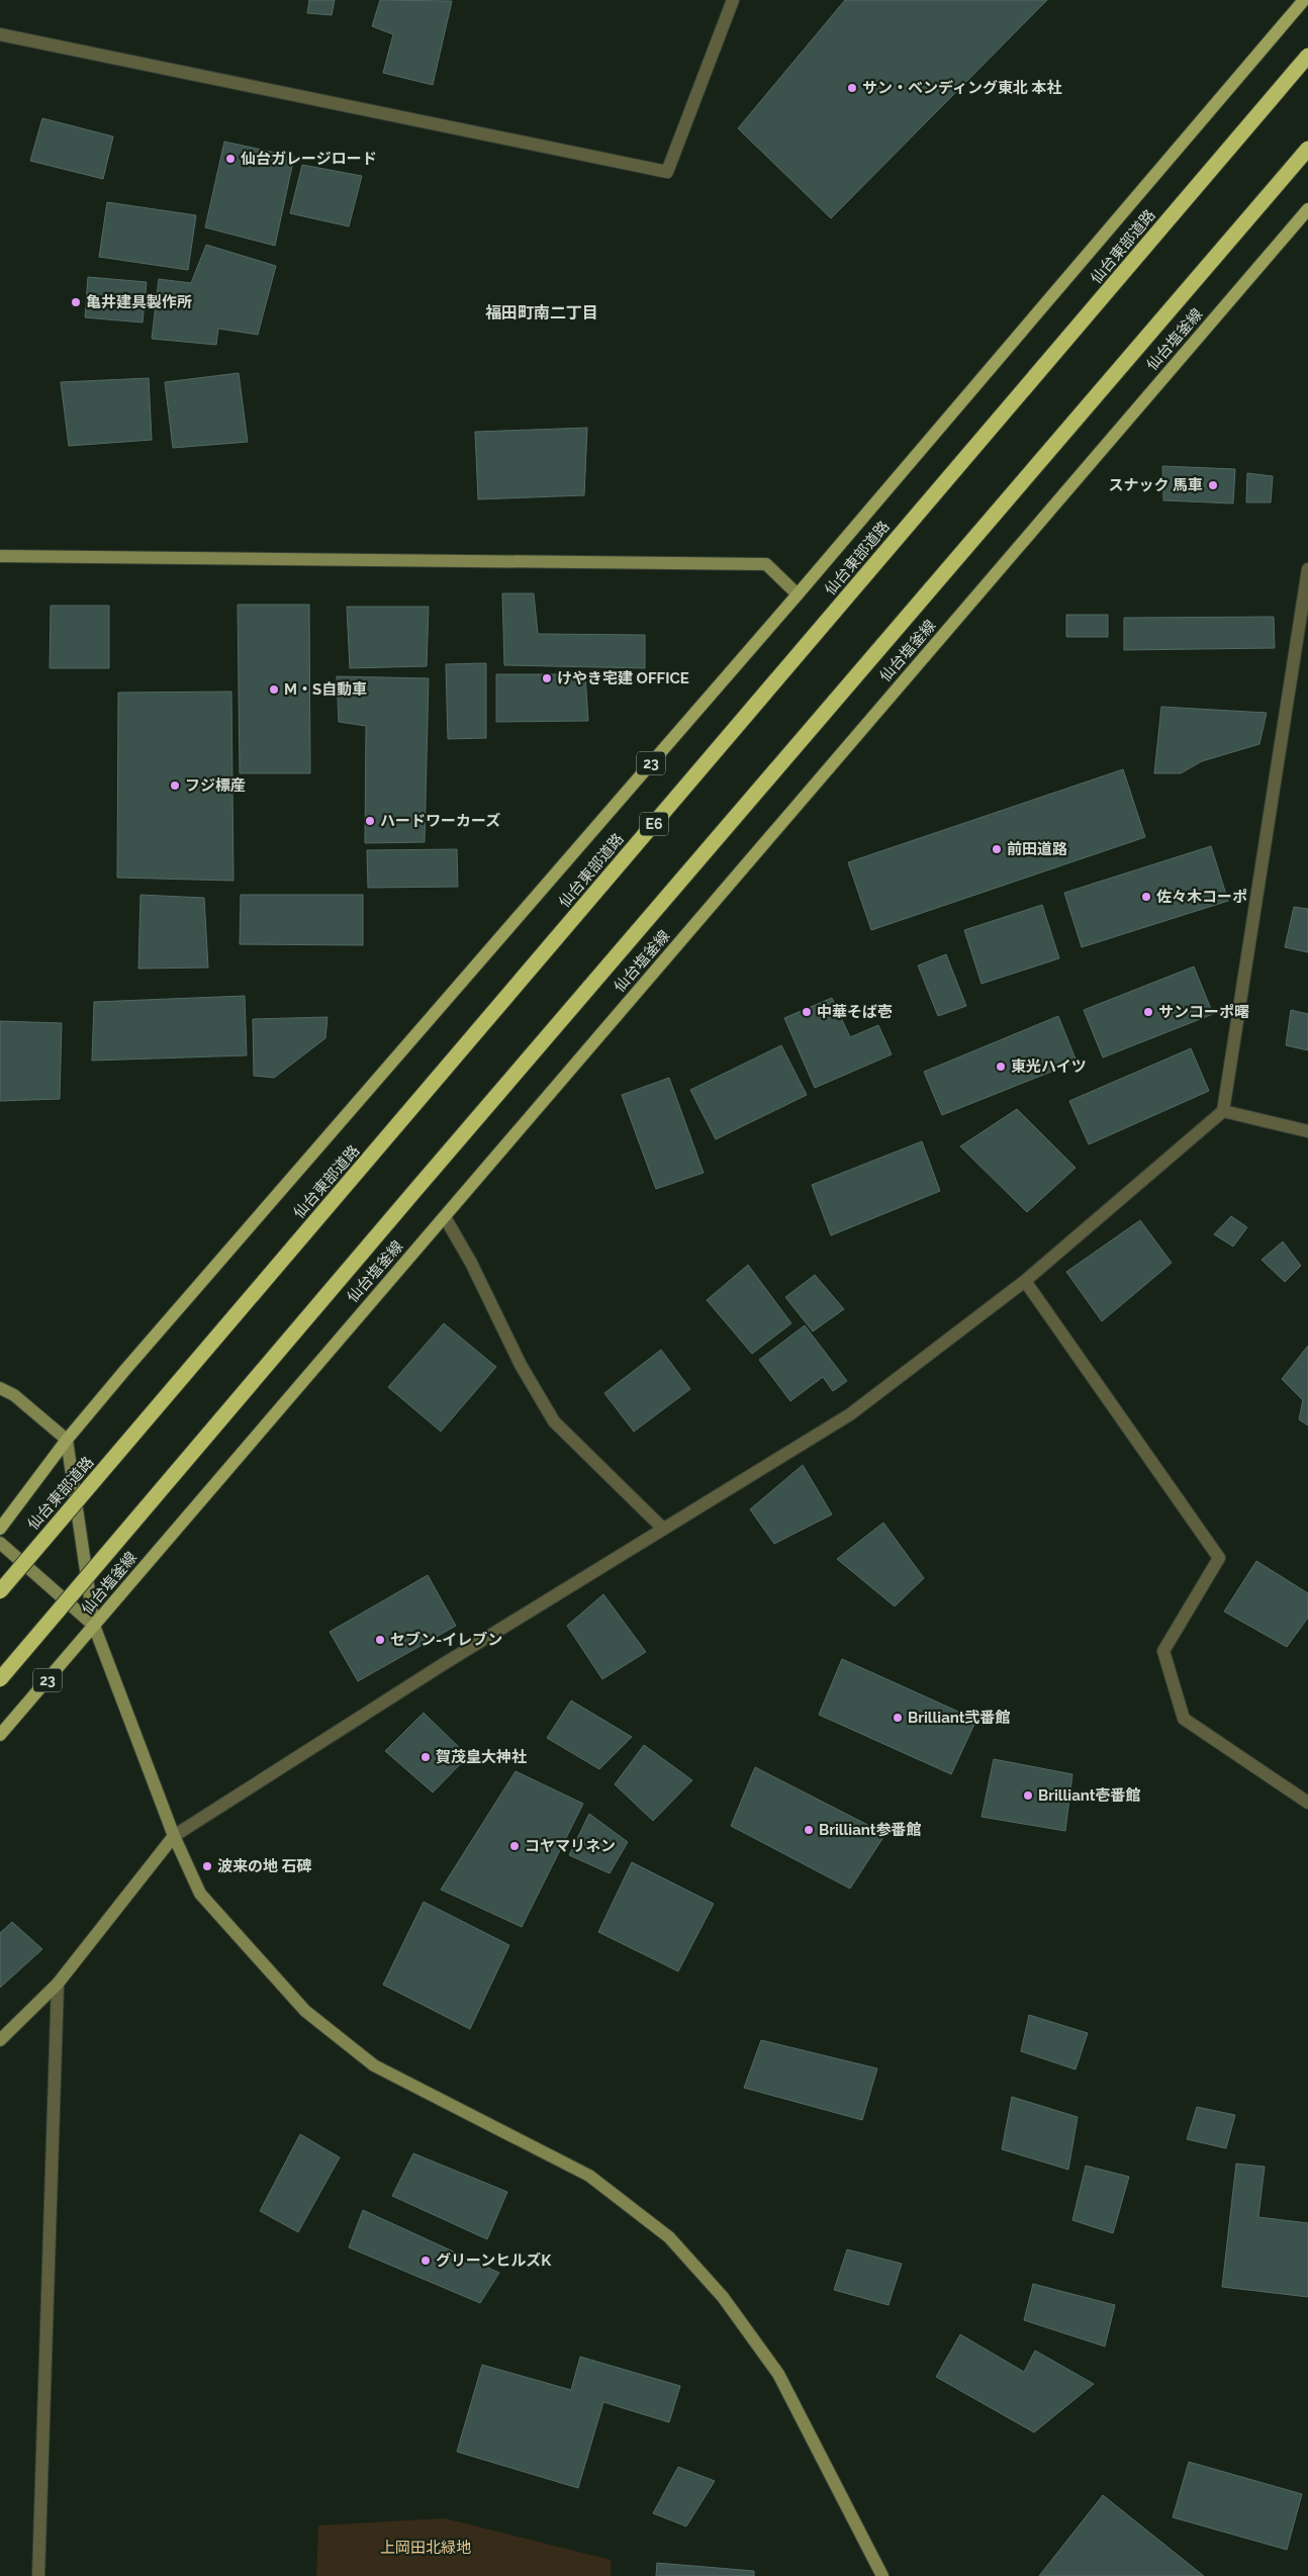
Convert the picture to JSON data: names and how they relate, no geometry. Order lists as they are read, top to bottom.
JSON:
{
  "streets": {
    "highway": ["仙台東部道路", "E6"],
    "main road": ["仙台塩釜線", "23"]
  },
  "districts": ["福田町南二丁目"],
  "parks": ["上岡田北緑地"],
  "places": [
    "サン・ベンディング東北 本社",
    "仙台ガレージロード",
    "亀井建具製作所",
    "スナック 馬車",
    "けやき宅建 OFFICE",
    "M・S自動車",
    "フジ標産",
    "ハードワーカーズ",
    "前田道路",
    "佐々木コーポ",
    "中華そば壱",
    "サンコーポ曙",
    "東光ハイツ",
    "セブン-イレブン",
    "Brilliant弐番館",
    "賀茂皇大神社",
    "Brilliant壱番館",
    "Brilliant参番館",
    "コヤマリネン",
    "波来の地 石碑",
    "グリーンヒルズK"
  ]
}
